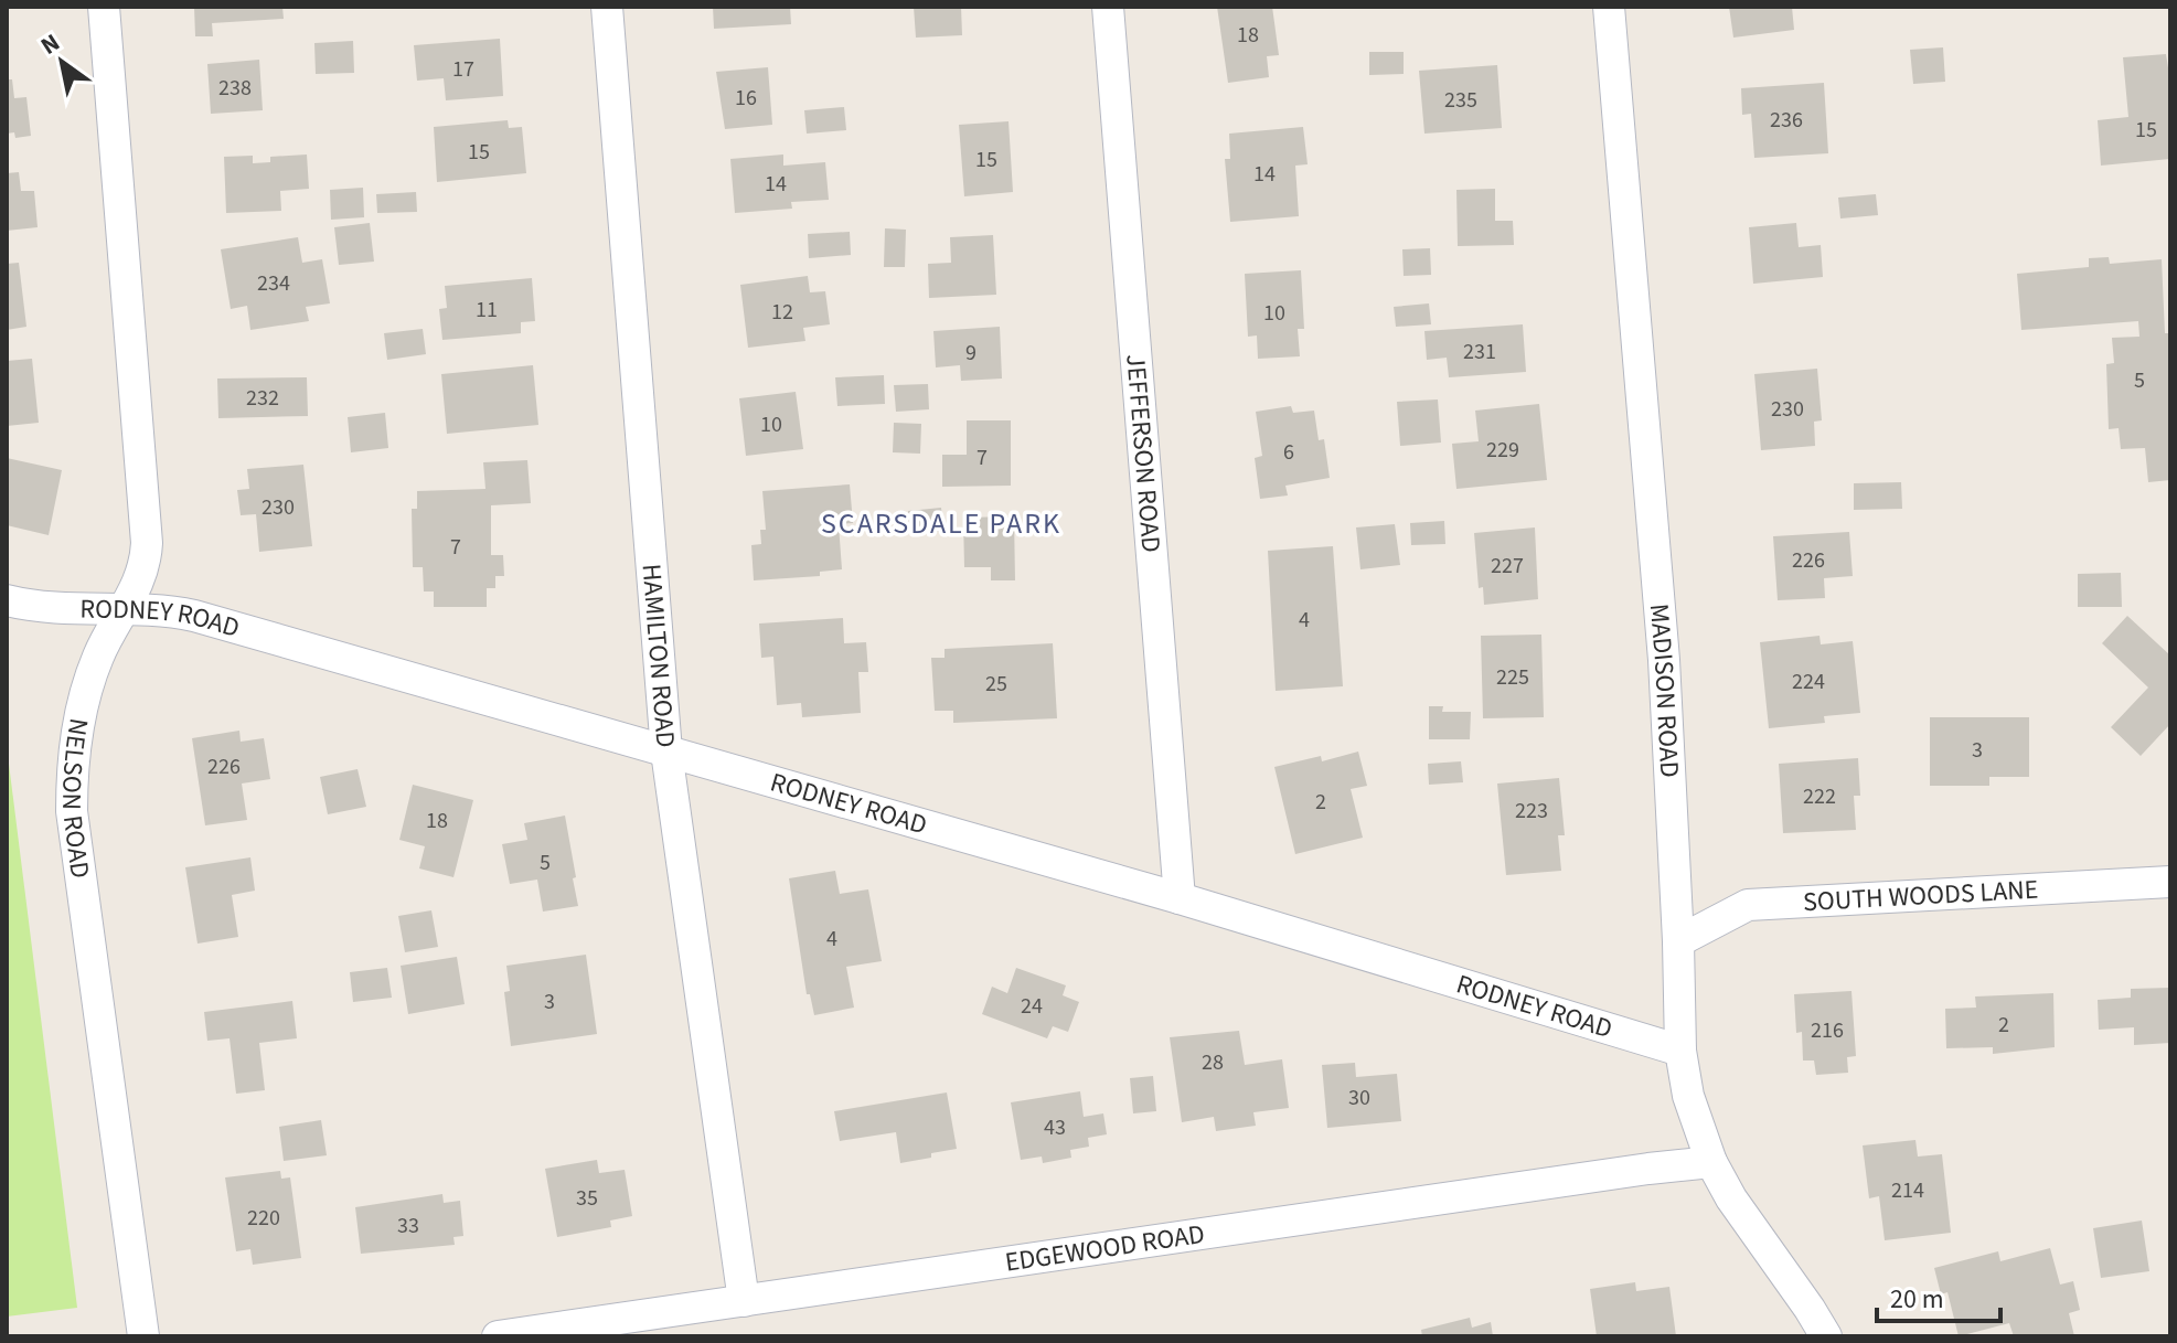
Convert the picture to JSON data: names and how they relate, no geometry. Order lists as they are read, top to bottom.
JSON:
{
  "streets": {
    "street": [
      "JEFFERSON ROAD",
      "RODNEY ROAD",
      "HAMILTON ROAD",
      "MADISON ROAD",
      "NELSON ROAD",
      "SOUTH WOODS LANE",
      "EDGEWOOD ROAD"
    ]
  },
  "crossings": [
    ["JEFFERSON ROAD", "RODNEY ROAD"],
    ["RODNEY ROAD", "HAMILTON ROAD"],
    ["RODNEY ROAD", "MADISON ROAD"],
    ["RODNEY ROAD", "NELSON ROAD"],
    ["HAMILTON ROAD", "EDGEWOOD ROAD"],
    ["MADISON ROAD", "SOUTH WOODS LANE"],
    ["MADISON ROAD", "EDGEWOOD ROAD"]
  ],
  "districts": ["SCARSDALE PARK"],
  "house_numbers": [
    "18",
    "17",
    "238",
    "16",
    "235",
    "236",
    "15",
    "15",
    "15",
    "14",
    "14",
    "234",
    "11",
    "12",
    "10",
    "231",
    "9",
    "5",
    "232",
    "230",
    "10",
    "229",
    "6",
    "7",
    "230",
    "7",
    "226",
    "227",
    "4",
    "225",
    "224",
    "25",
    "3",
    "226",
    "222",
    "2",
    "223",
    "18",
    "5",
    "4",
    "3",
    "24",
    "2",
    "216",
    "28",
    "30",
    "43",
    "214",
    "35",
    "220",
    "33"
  ],
  "scale_bar": "20 m",
  "north": "top left"
}
